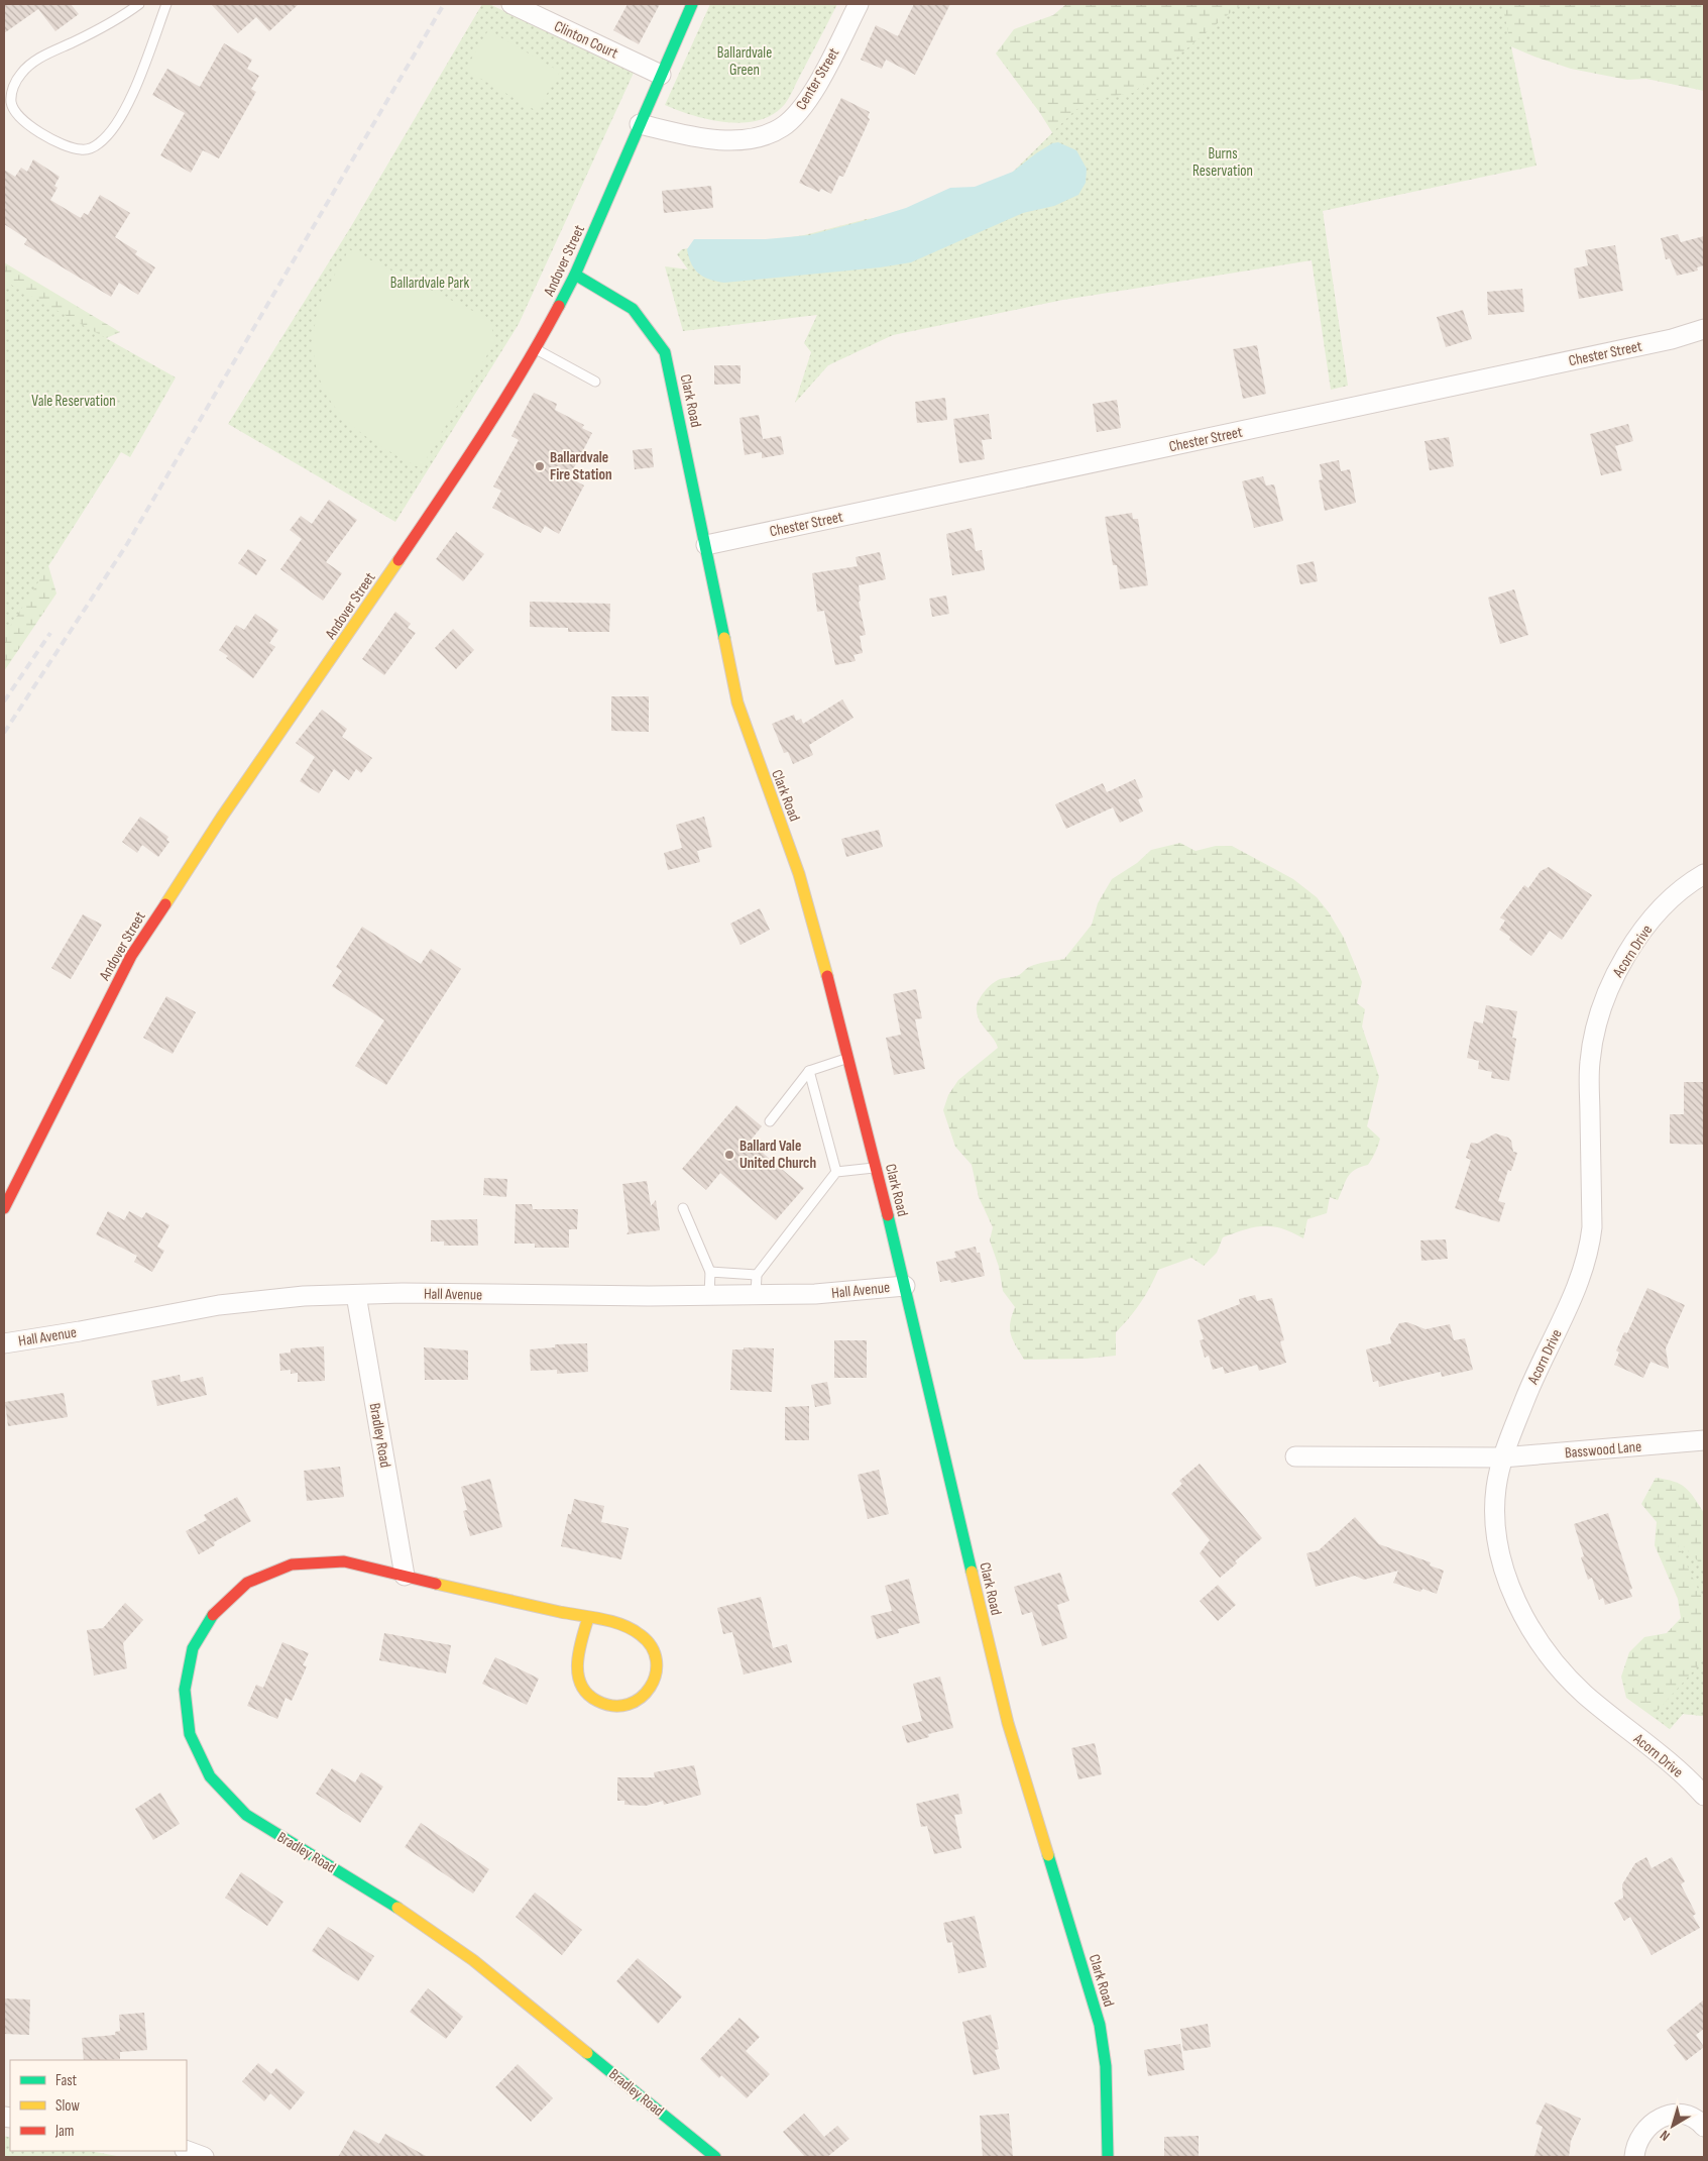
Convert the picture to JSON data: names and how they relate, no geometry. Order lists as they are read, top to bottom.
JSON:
{
  "streets": {
    "main road": ["Andover Street", "Clark Road", "Bradley Road"],
    "street": [
      "Clinton Court",
      "Center Street",
      "Chester Street",
      "Acorn Drive",
      "Hall Avenue",
      "Basswood Lane"
    ]
  },
  "crossings": [
    ["Clinton Court", "Andover Street"],
    ["Center Street", "Andover Street"],
    ["Andover Street", "Clark Road"],
    ["Chester Street", "Clark Road"],
    ["Clark Road", "Hall Avenue"],
    ["Acorn Drive", "Basswood Lane"],
    ["Hall Avenue", "Bradley Road"]
  ],
  "parks": [
    "Ballardvale Green",
    "Burns Reservation",
    "Ballardvale Park",
    "Vale Reservation"
  ],
  "places": ["Ballardvale Fire Station", "Ballard Vale United Church"],
  "legend": ["Fast", "Slow", "Jam"],
  "north": "bottom left"
}
